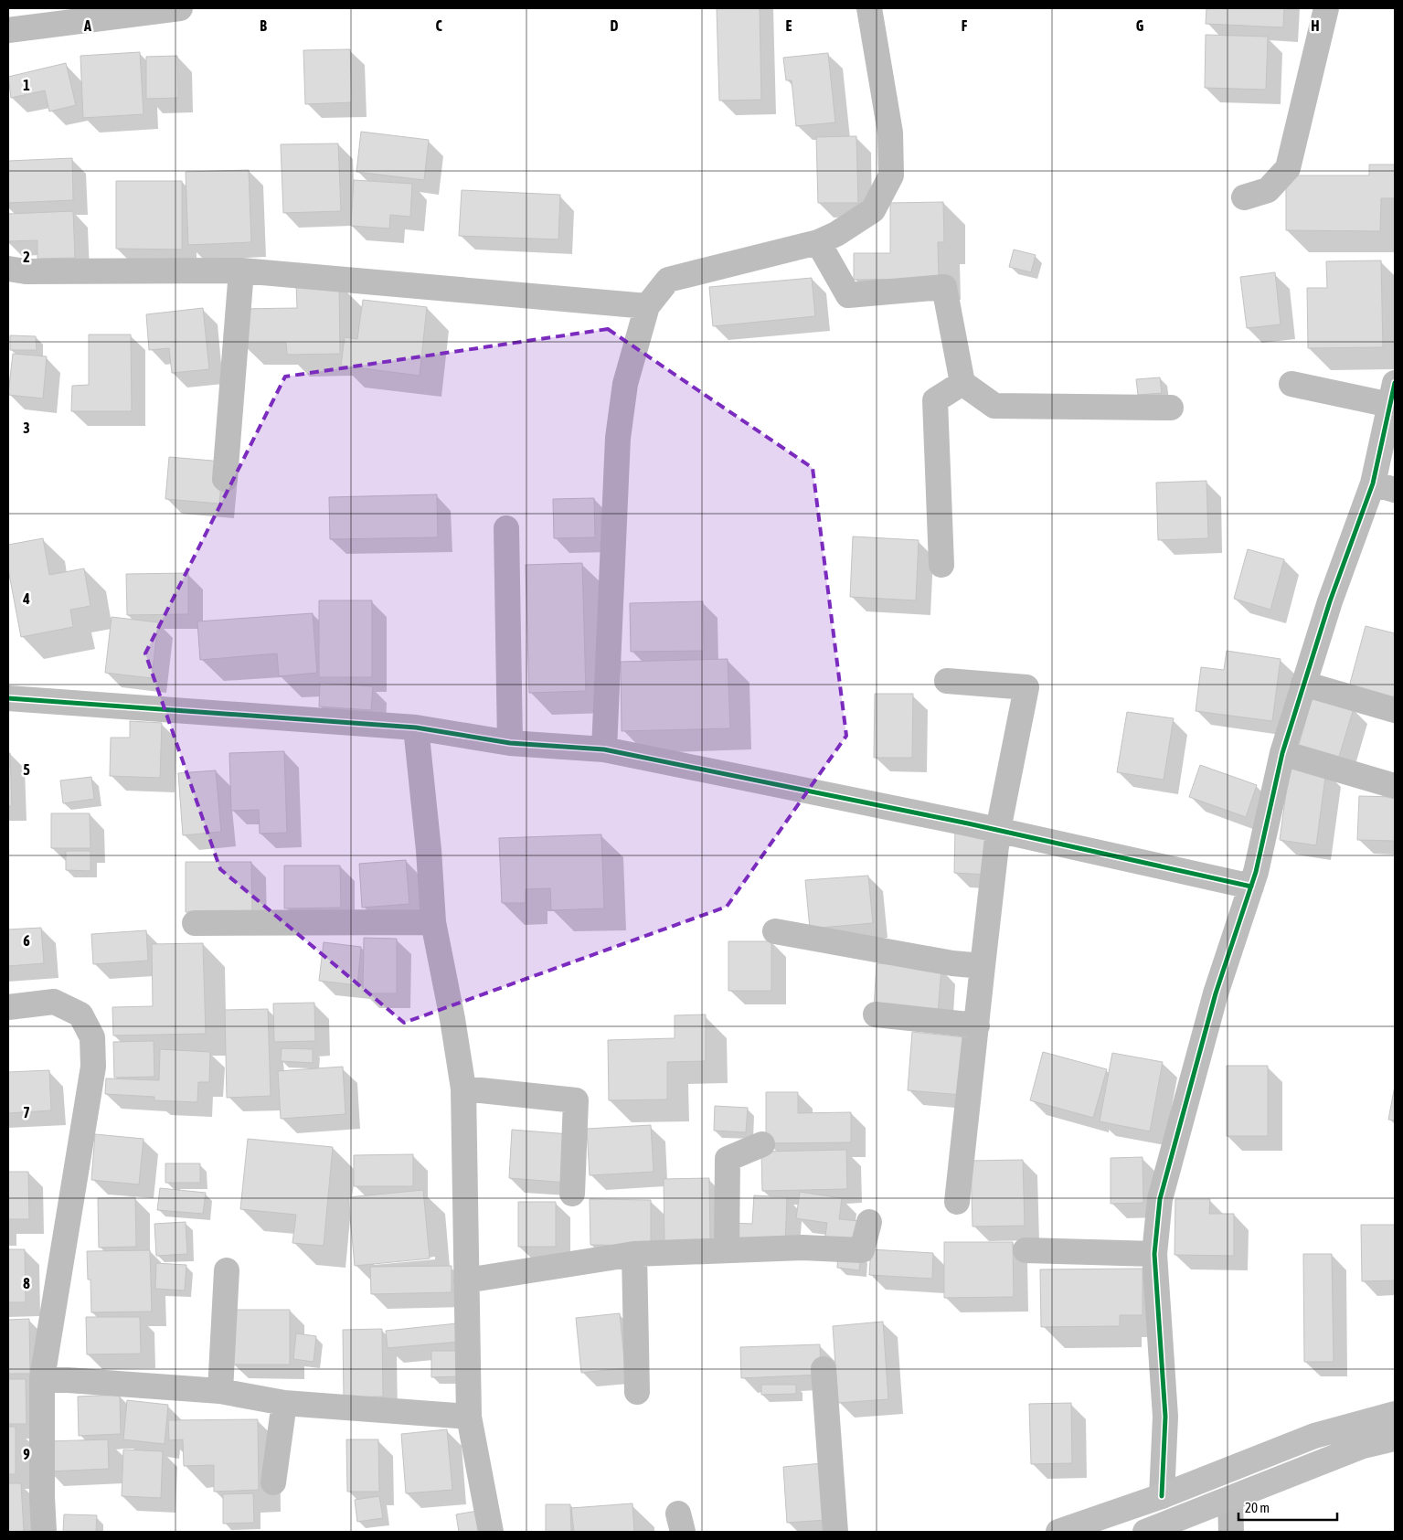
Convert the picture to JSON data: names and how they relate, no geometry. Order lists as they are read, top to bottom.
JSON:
{
  "scale_bar": "20 m",
  "grid": {
    "columns": [
      "A",
      "B",
      "C",
      "D",
      "E",
      "F",
      "G",
      "H"
    ],
    "rows": [
      "1",
      "2",
      "3",
      "4",
      "5",
      "6",
      "7",
      "8",
      "9"
    ]
  }
}
